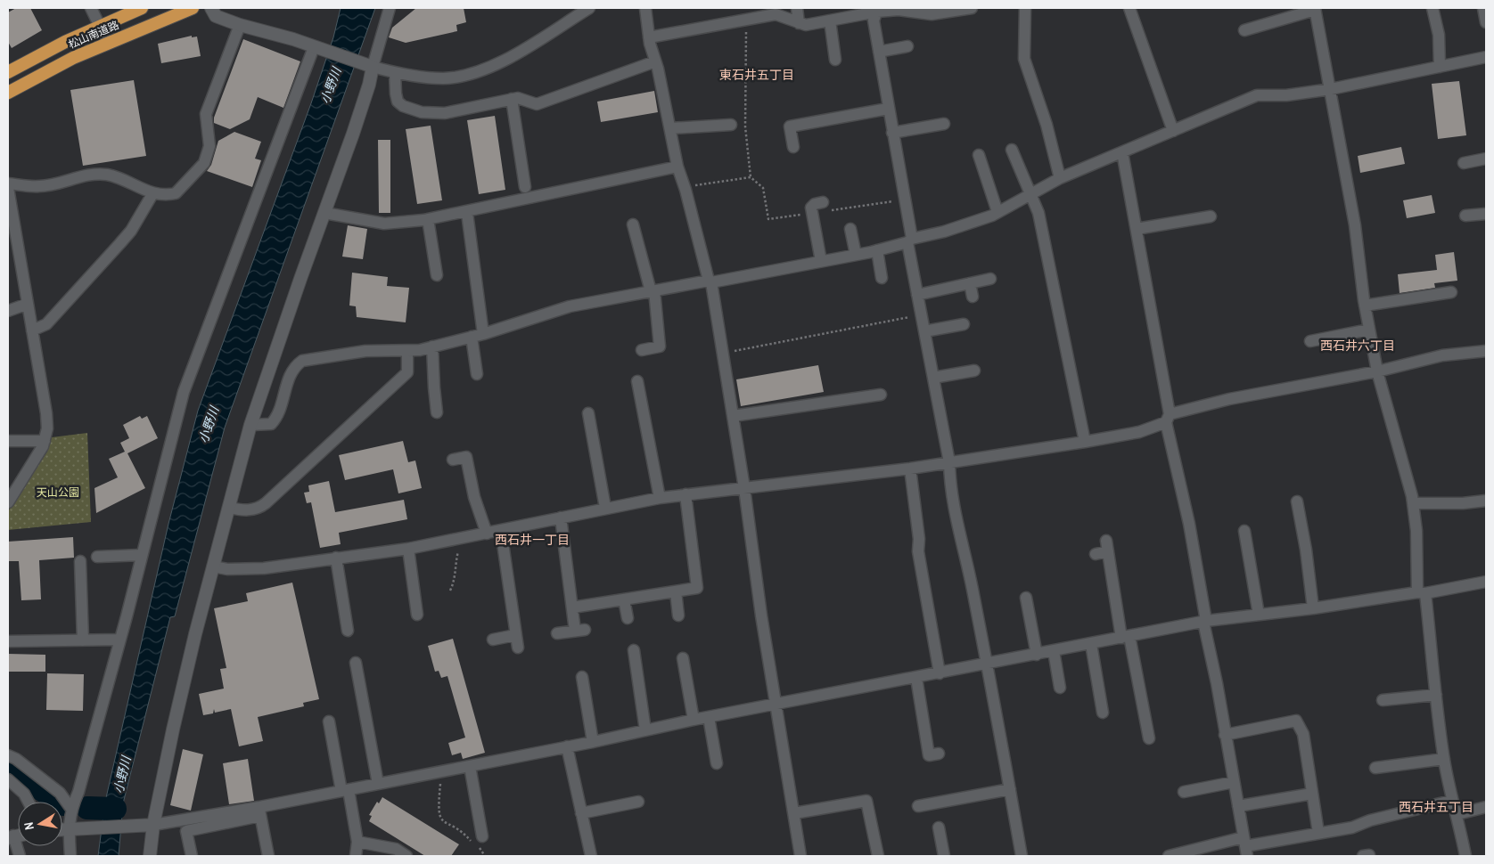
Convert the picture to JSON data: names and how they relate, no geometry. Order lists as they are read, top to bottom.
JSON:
{
  "streets": {
    "highway": ["松山南道路"]
  },
  "districts": [
    "東石井五丁目",
    "西石井六丁目",
    "西石井一丁目",
    "西石井五丁目"
  ],
  "water": ["小野川"],
  "parks": ["天山公園"],
  "north": "left"
}
